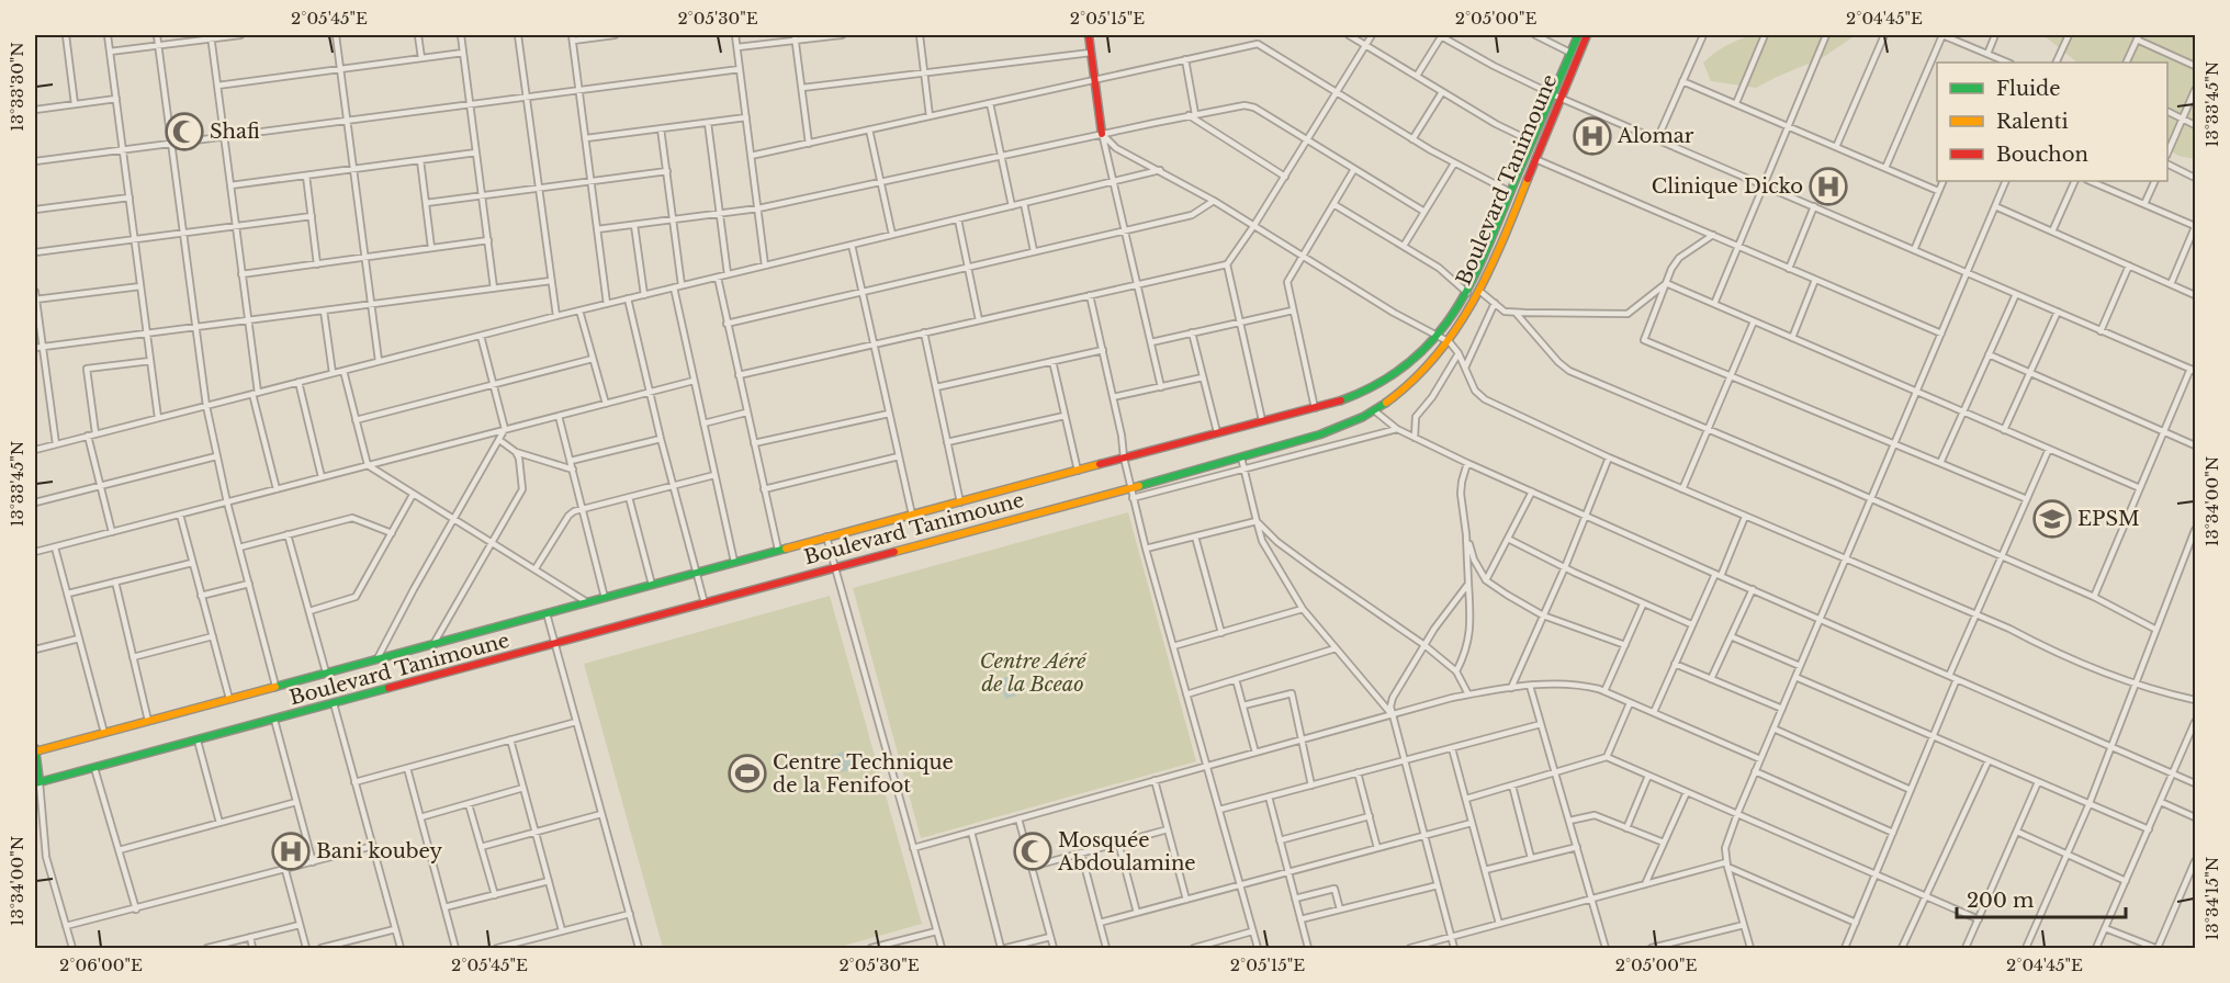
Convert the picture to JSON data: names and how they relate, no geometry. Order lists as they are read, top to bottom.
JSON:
{
  "streets": {
    "main road": ["Boulevard Tanimoune"]
  },
  "parks": ["Centre Aéré de la Bceao"],
  "places": {
    "mosque": ["Shafi", "Mosquée Abdoulamine"],
    "hospital": ["Alomar", "Clinique Dicko", "Bani koubey"],
    "school or university": ["EPSM"],
    "sports": ["Centre Technique de la Fenifoot"]
  },
  "legend": ["Fluide", "Ralenti", "Bouchon"],
  "scale_bar": "200 m",
  "coordinates": [
    "2°05'45\"E",
    "2°05'30\"E",
    "2°05'15\"E",
    "2°05'00\"E",
    "2°04'45\"E",
    "13°33'30\"N",
    "13°33'45\"N",
    "13°34'00\"N",
    "13°34'15\"N",
    "2°06'00\"E"
  ]
}
